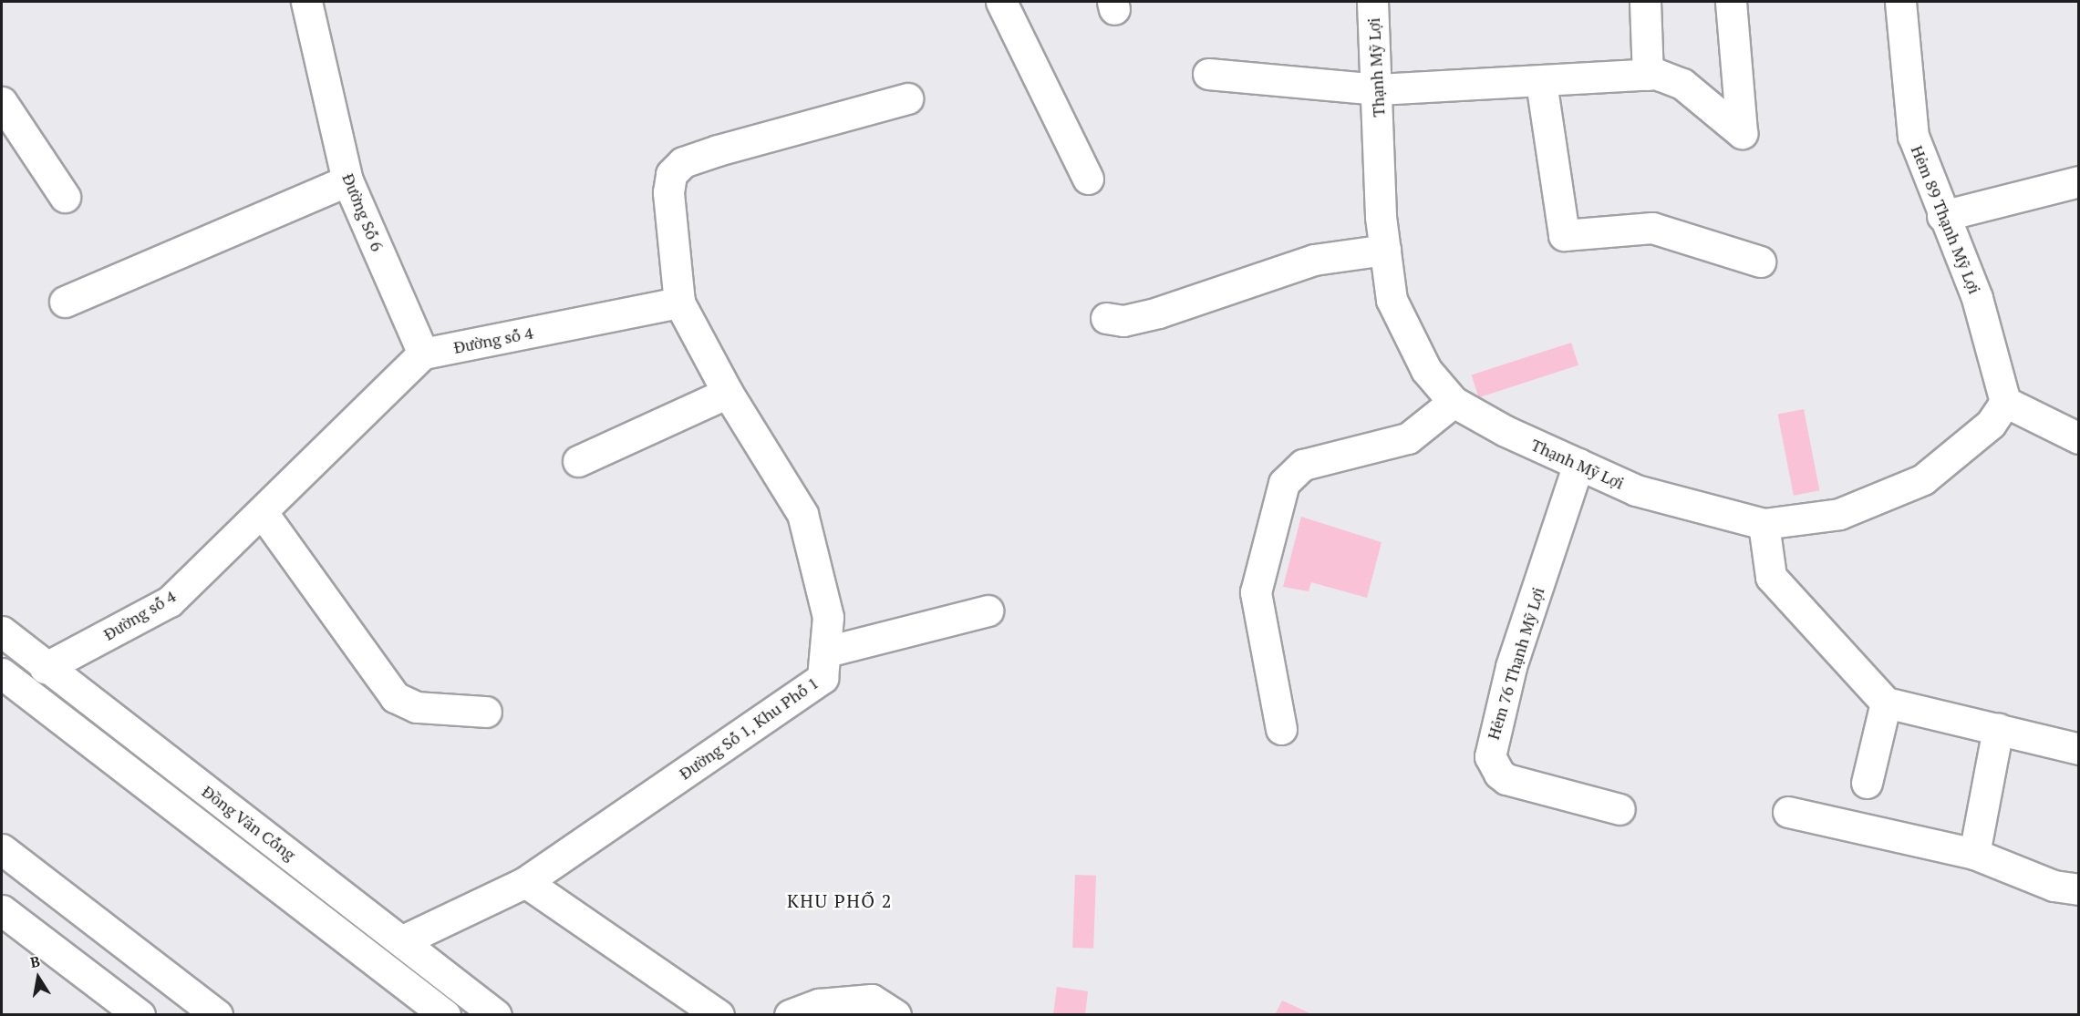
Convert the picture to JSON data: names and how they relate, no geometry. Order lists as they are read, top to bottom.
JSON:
{
  "streets": {
    "street": [
      "Thạnh Mỹ Lợi",
      "Đường Số 6",
      "Hẻm 89 Thạnh Mỹ Lợi",
      "Đường số 4",
      "Hẻm 76 Thạnh Mỹ Lợi",
      "Đường Số 1, Khu Phố 1",
      "Đồng Văn Cống"
    ]
  },
  "crossings": [
    ["Thạnh Mỹ Lợi", "Hẻm 89 Thạnh Mỹ Lợi"],
    ["Thạnh Mỹ Lợi", "Hẻm 76 Thạnh Mỹ Lợi"],
    ["Đường Số 6", "Đường số 4"],
    ["Đường số 4", "Đường Số 1, Khu Phố 1"],
    ["Đường số 4", "Đồng Văn Cống"],
    ["Đường Số 1, Khu Phố 1", "Đồng Văn Cống"]
  ],
  "districts": ["KHU PHỐ 2"],
  "north": "top"
}
